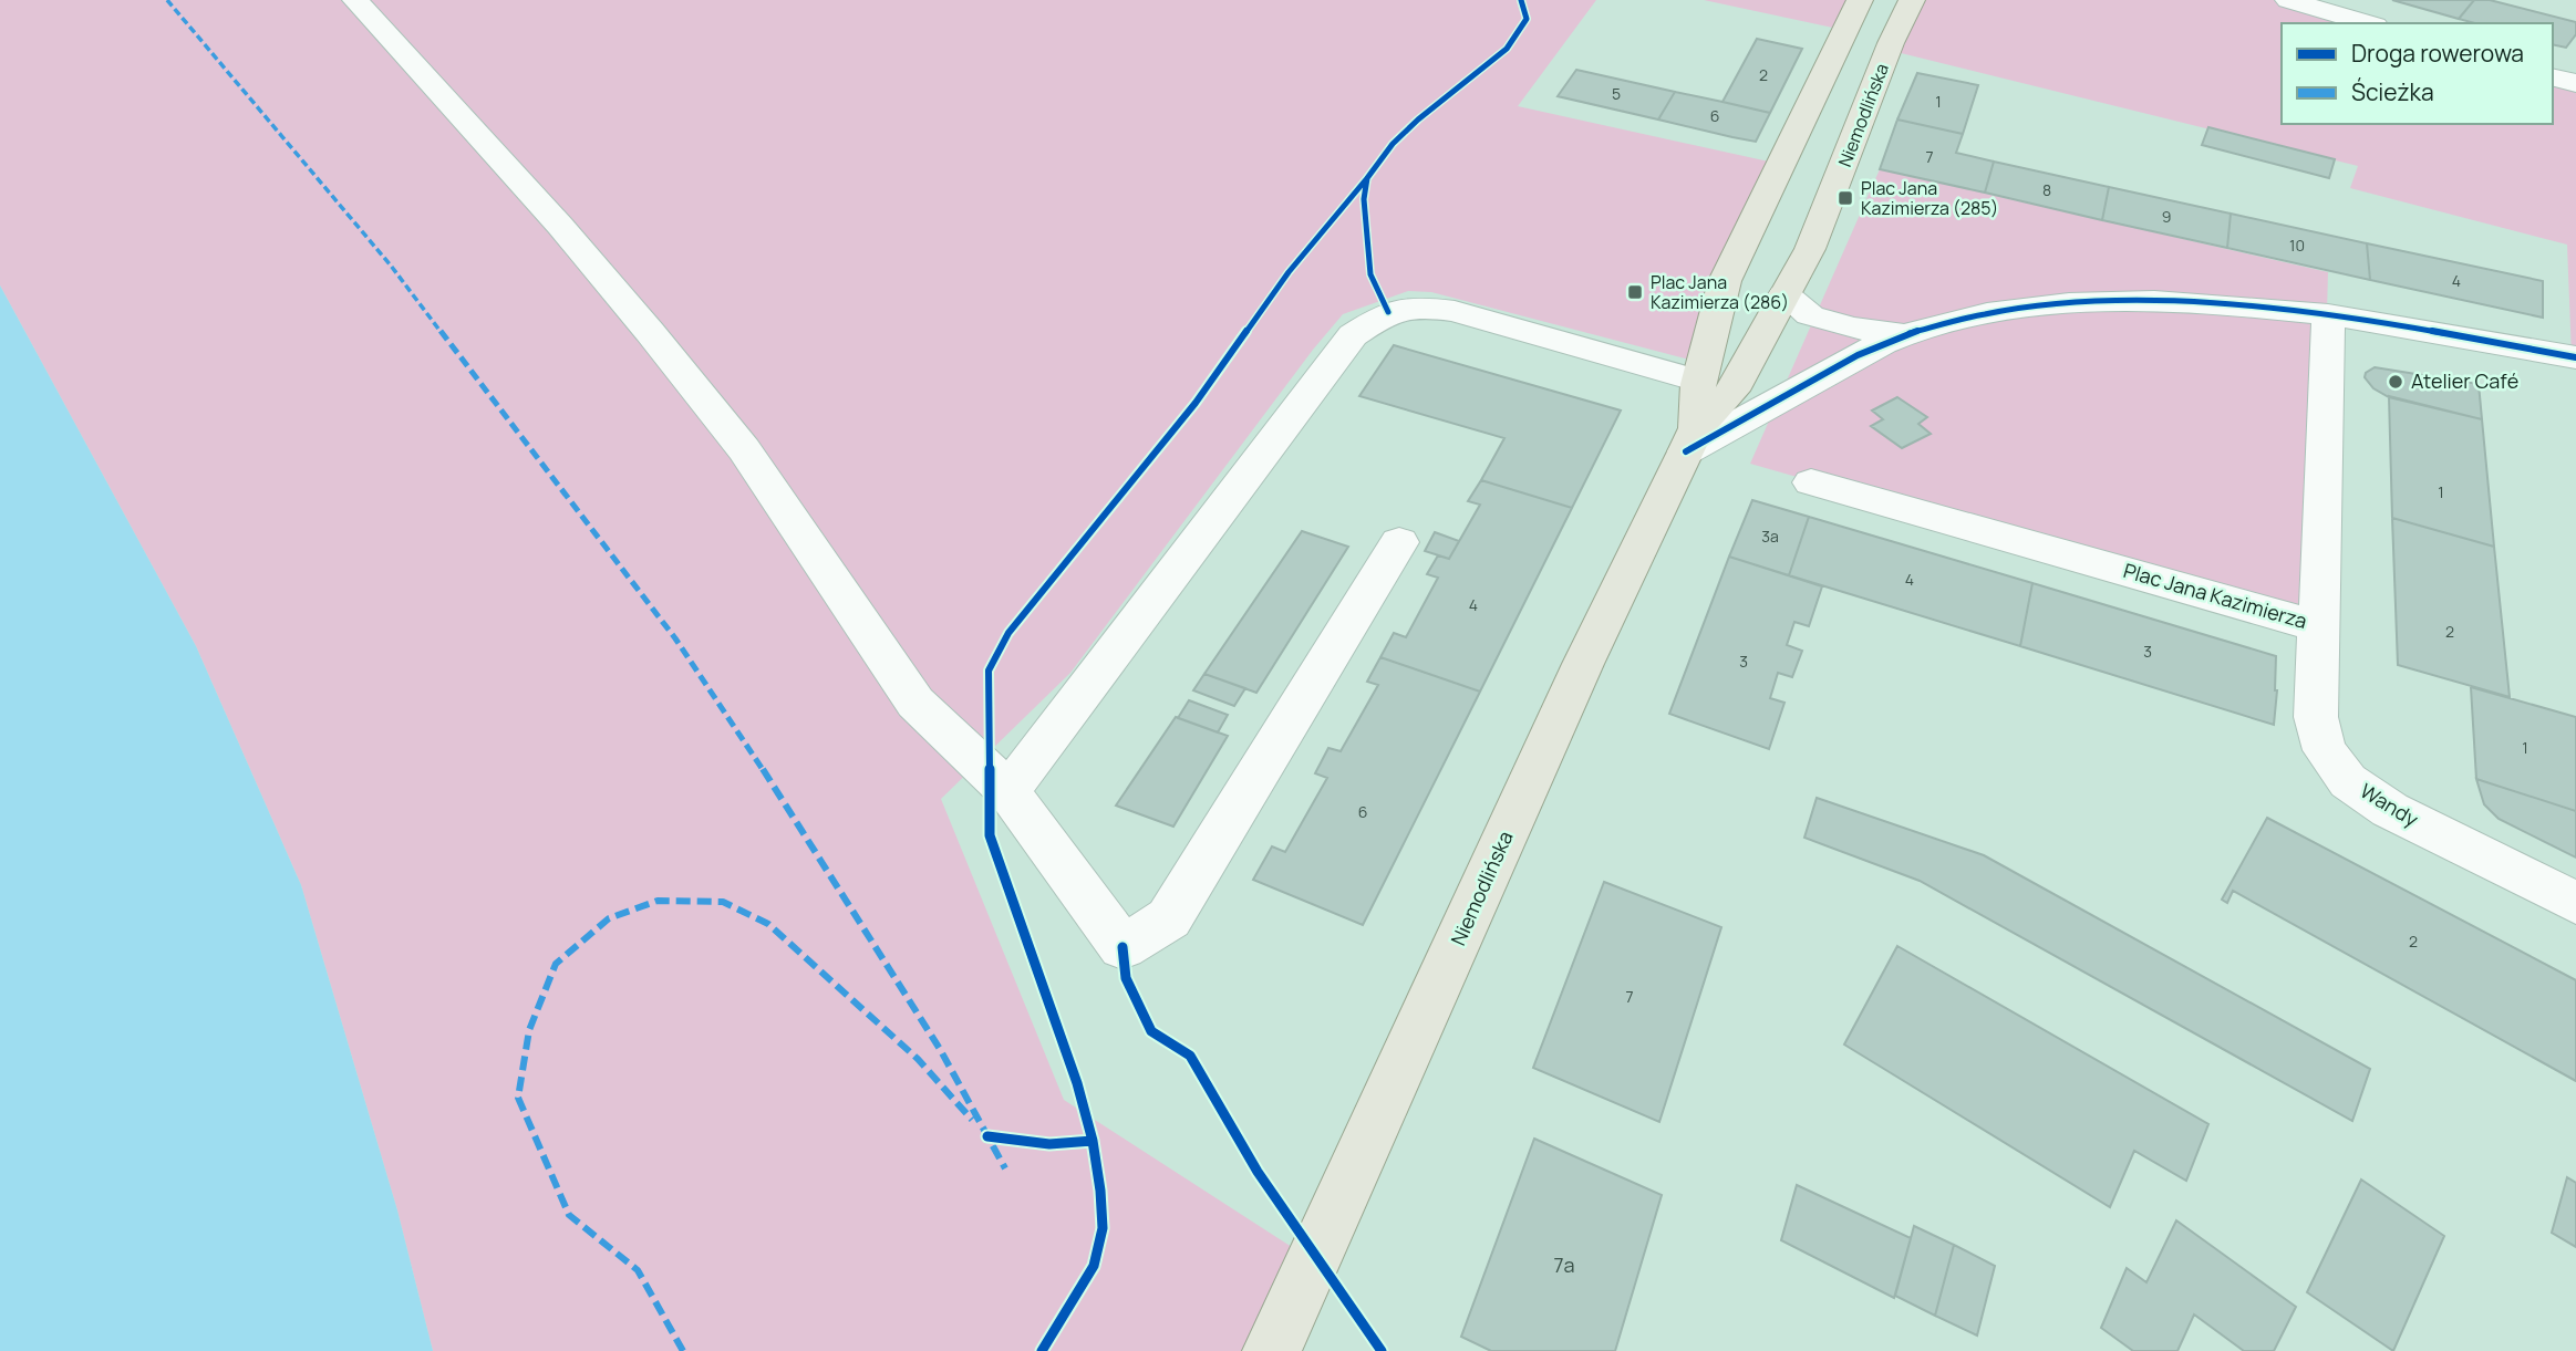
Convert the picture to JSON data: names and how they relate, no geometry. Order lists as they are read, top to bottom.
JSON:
{
  "streets": {
    "main road": ["Niemodlińska"],
    "street": ["Plac Jana Kazimierza", "Wandy"]
  },
  "crossings": [
    ["Plac Jana Kazimierza", "Wandy"]
  ],
  "places": {
    "transit": ["Plac Jana Kazimierza (285)", "Plac Jana Kazimierza (286)"],
    "other": ["Atelier Café"]
  },
  "house_numbers": [
    "2",
    "5",
    "1",
    "6",
    "7",
    "8",
    "9",
    "10",
    "4",
    "1",
    "3a",
    "4",
    "4",
    "2",
    "3",
    "3",
    "1",
    "6",
    "2",
    "7",
    "7a"
  ],
  "legend": ["Droga rowerowa", "Ścieżka"]
}
